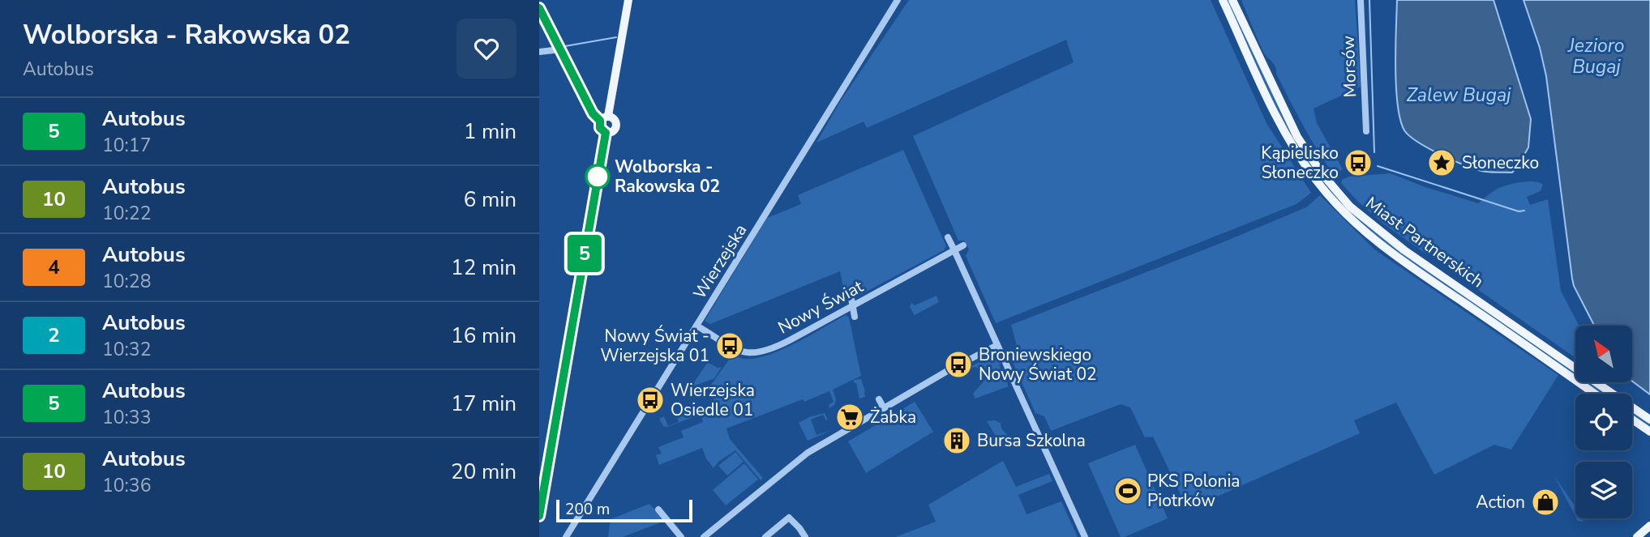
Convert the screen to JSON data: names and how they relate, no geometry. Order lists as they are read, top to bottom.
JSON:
{
  "streets": {
    "main road": ["Miast Partnerskich"],
    "street": ["Morsów", "Wierzejska", "Nowy Świat"]
  },
  "crossings": [
    ["Wierzejska", "Nowy Świat"]
  ],
  "water": ["Jezioro Bugaj", "Zalew Bugaj"],
  "places": {
    "bus stop": [
      "Kąpielisko Słoneczko",
      "Nowy Świat - Wierzejska 01",
      "Broniewskiego Nowy Świat 02",
      "Wierzejska Osiedle 01"
    ],
    "place": ["Słoneczko"],
    "other": ["Wolborska - Rakowska 02"],
    "supermarket": ["Żabka"],
    "building": ["Bursa Szkolna"],
    "sports": ["PKS Polonia Piotrków"],
    "shop": ["Action"]
  },
  "lines": ["bus line 5"],
  "scale_bar": "200 m",
  "north": "top left",
  "page": {
    "heading": ["Wolborska - Rakowska 02", "Autobus"],
    "on_map": "5",
    "list": [
      {
        "mark": "5",
        "name": "Autobus",
        "note": "10:17",
        "value": "1 min"
      },
      {
        "mark": "10",
        "name": "Autobus",
        "note": "10:22",
        "value": "6 min"
      },
      {
        "mark": "4",
        "name": "Autobus",
        "note": "10:28",
        "value": "12 min"
      },
      {
        "mark": "2",
        "name": "Autobus",
        "note": "10:32",
        "value": "16 min"
      },
      {
        "mark": "5",
        "name": "Autobus",
        "note": "10:33",
        "value": "17 min"
      },
      {
        "mark": "10",
        "name": "Autobus",
        "note": "10:36",
        "value": "20 min"
      }
    ],
    "scale": "200 m"
  }
}
